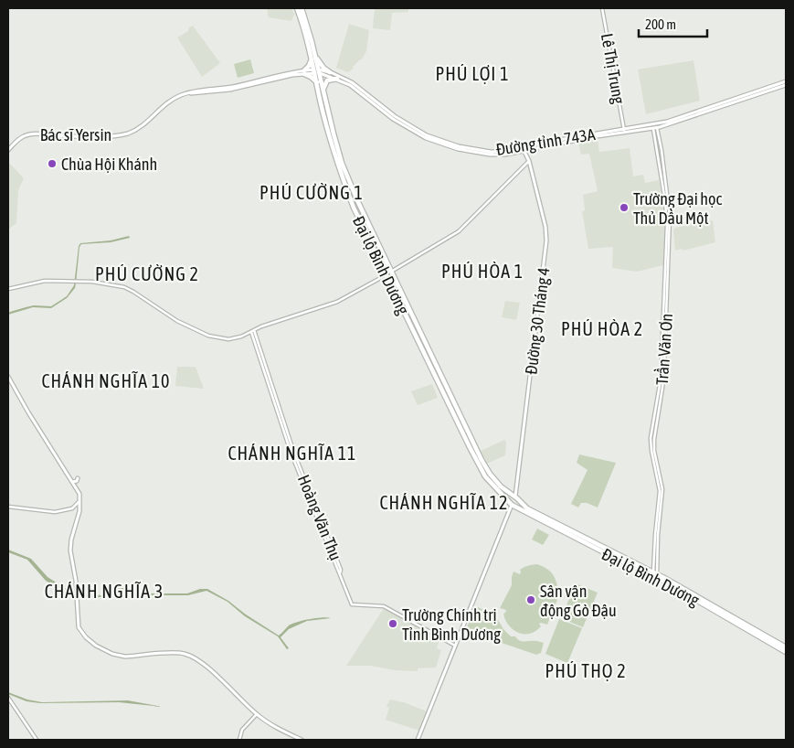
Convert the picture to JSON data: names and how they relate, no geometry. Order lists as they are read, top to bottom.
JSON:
{
  "streets": {
    "highway": ["Đại lộ Bình Dương"],
    "main road": ["Bác sĩ Yersin", "Đường tỉnh 743A", "Đường 30 Tháng 4"],
    "street": ["Lê Thị Trung", "Trần Văn Ơn", "Hoàng Văn Thụ"]
  },
  "crossings": [
    ["Lê Thị Trung", "Đường tỉnh 743A"],
    ["Bác sĩ Yersin", "Đường tỉnh 743A"],
    ["Bác sĩ Yersin", "Đại lộ Bình Dương"],
    ["Đường tỉnh 743A", "Đại lộ Bình Dương"],
    ["Đường tỉnh 743A", "Đường 30 Tháng 4"],
    ["Đường tỉnh 743A", "Trần Văn Ơn"],
    ["Đại lộ Bình Dương", "Đường 30 Tháng 4"],
    ["Đại lộ Bình Dương", "Trần Văn Ơn"]
  ],
  "districts": [
    "PHÚ LỢI 1",
    "PHÚ CƯỜNG 1",
    "PHÚ HÒA 1",
    "PHÚ CƯỜNG 2",
    "PHÚ HÒA 2",
    "CHÁNH NGHĨA 10",
    "CHÁNH NGHĨA 11",
    "CHÁNH NGHĨA 12",
    "CHÁNH NGHĨA 3",
    "PHÚ THỌ 2"
  ],
  "places": [
    "Chùa Hội Khánh",
    "Trường Đại học Thủ Dầu Một",
    "Sân vận động Gò Đậu",
    "Trường Chính trị Tỉnh Bình Dương"
  ],
  "scale_bar": "200 m"
}
